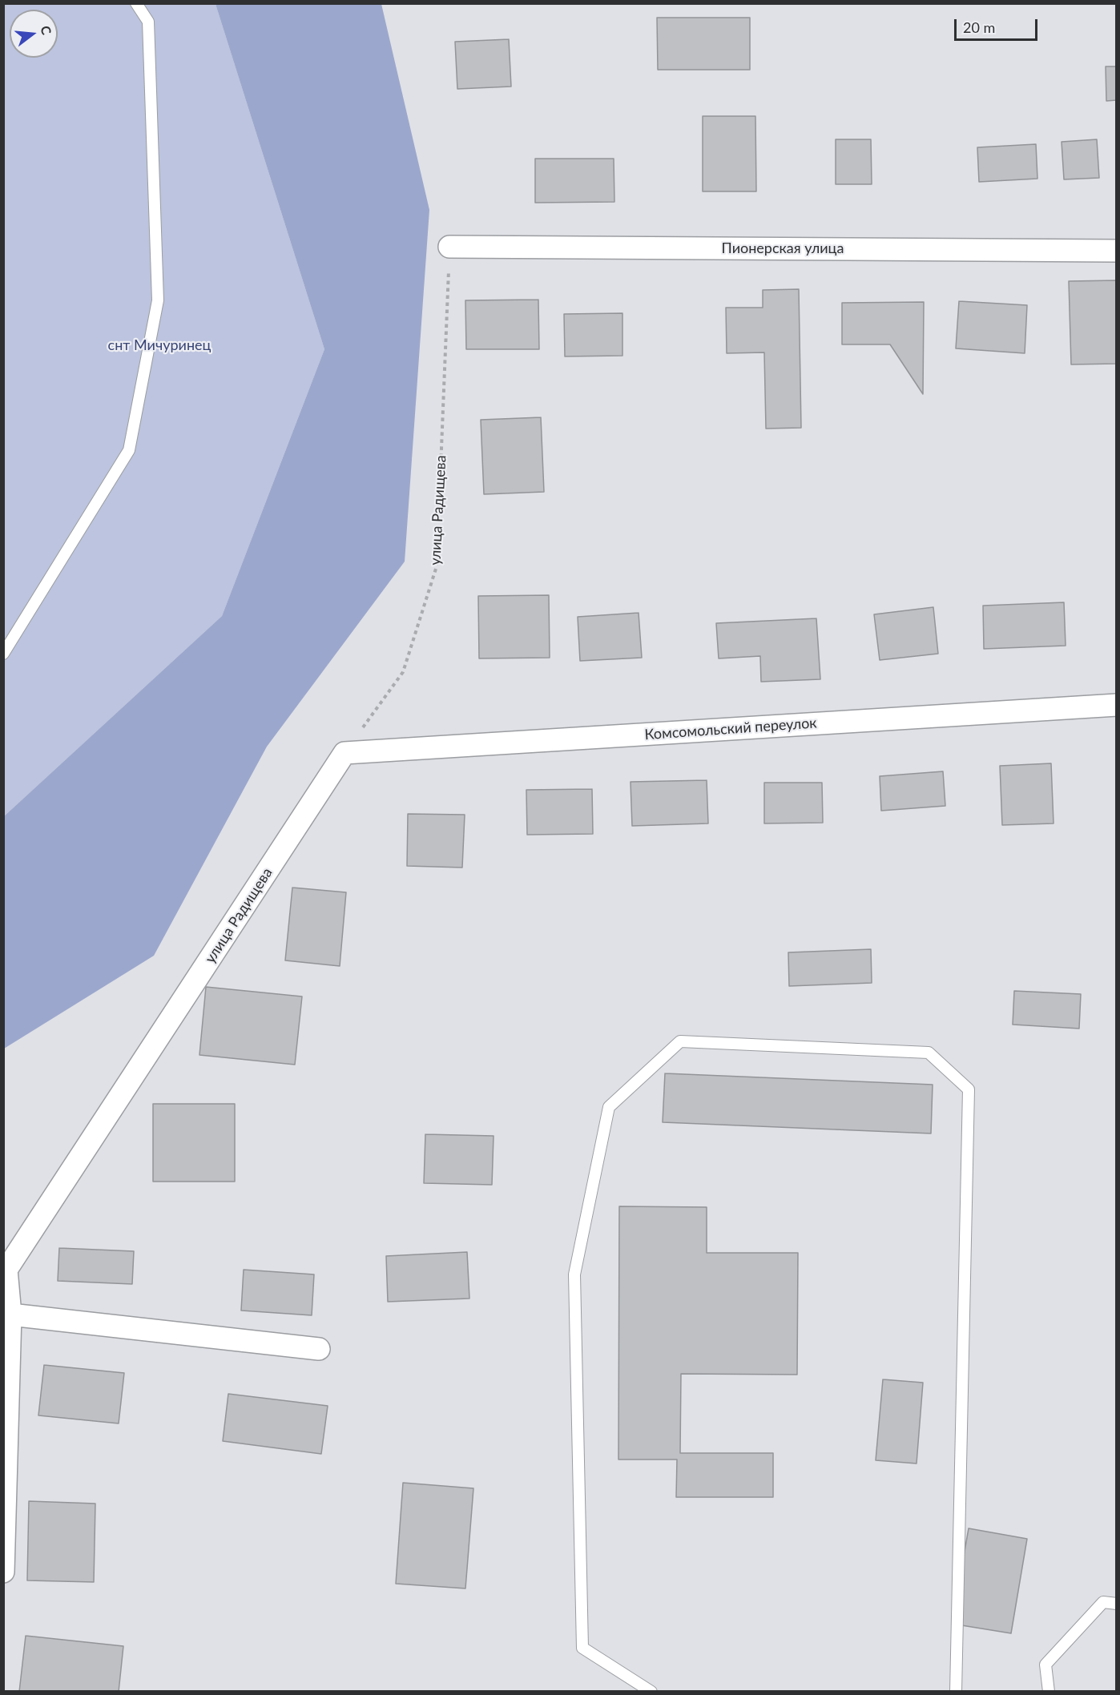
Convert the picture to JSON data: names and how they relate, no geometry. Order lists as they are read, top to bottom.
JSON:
{
  "streets": {
    "street": ["Пионерская улица", "улица Радищева", "Комсомольский переулок"]
  },
  "crossings": [
    ["Пионерская улица", "улица Радищева"],
    ["улица Радищева", "Комсомольский переулок"]
  ],
  "parks": ["снт Мичуринец"],
  "scale_bar": "20 m",
  "north": "right"
}
